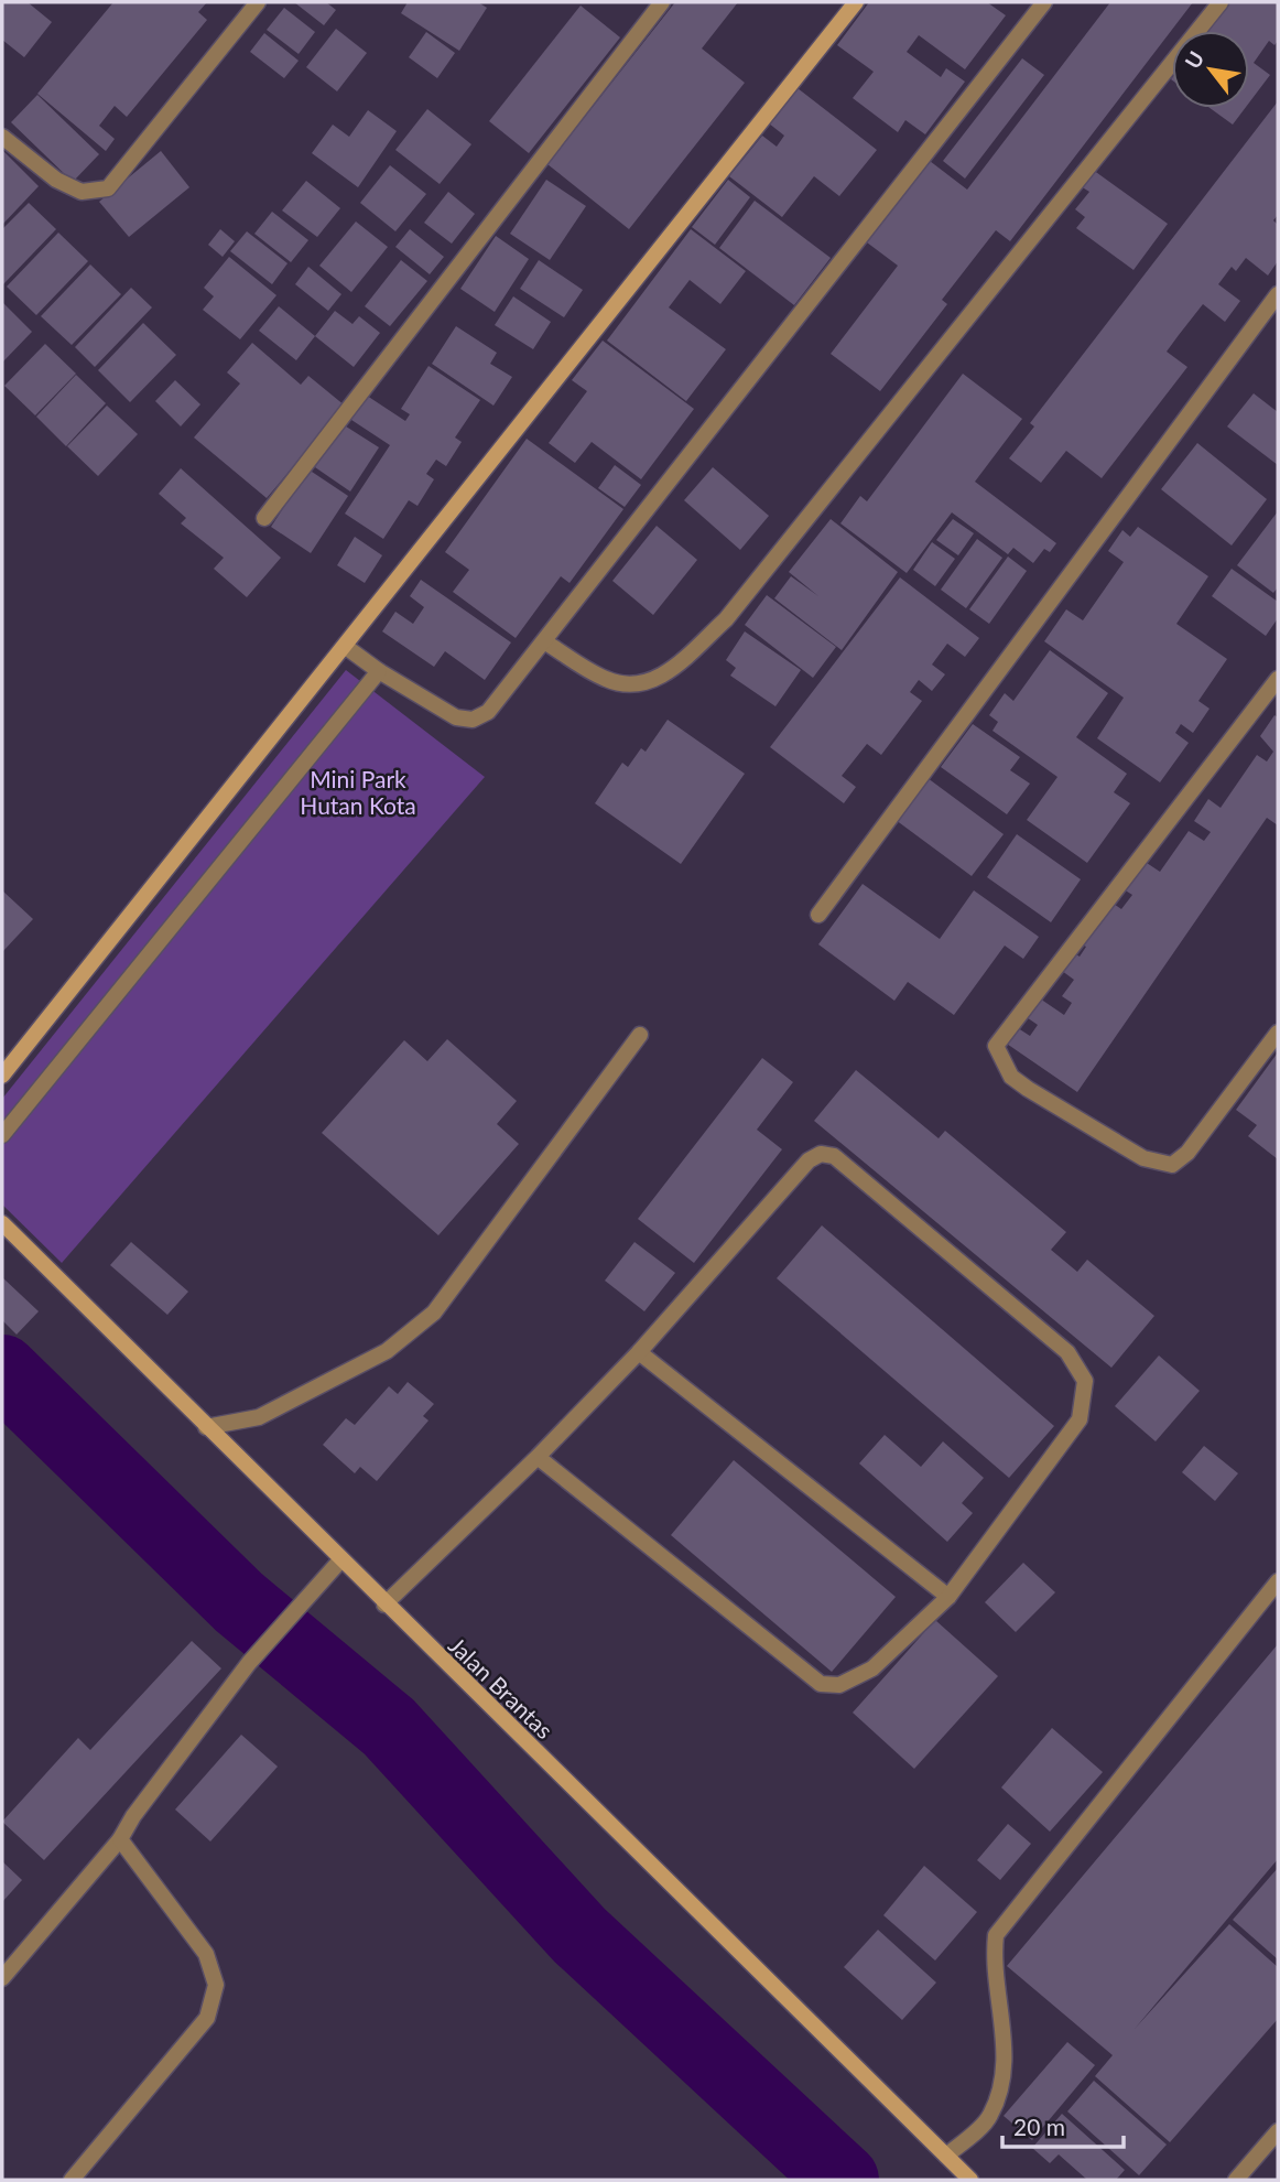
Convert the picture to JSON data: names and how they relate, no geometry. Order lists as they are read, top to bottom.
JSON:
{
  "streets": {
    "main road": ["Jalan Brantas"]
  },
  "parks": ["Mini Park Hutan Kota"],
  "scale_bar": "20 m",
  "north": "top left"
}
